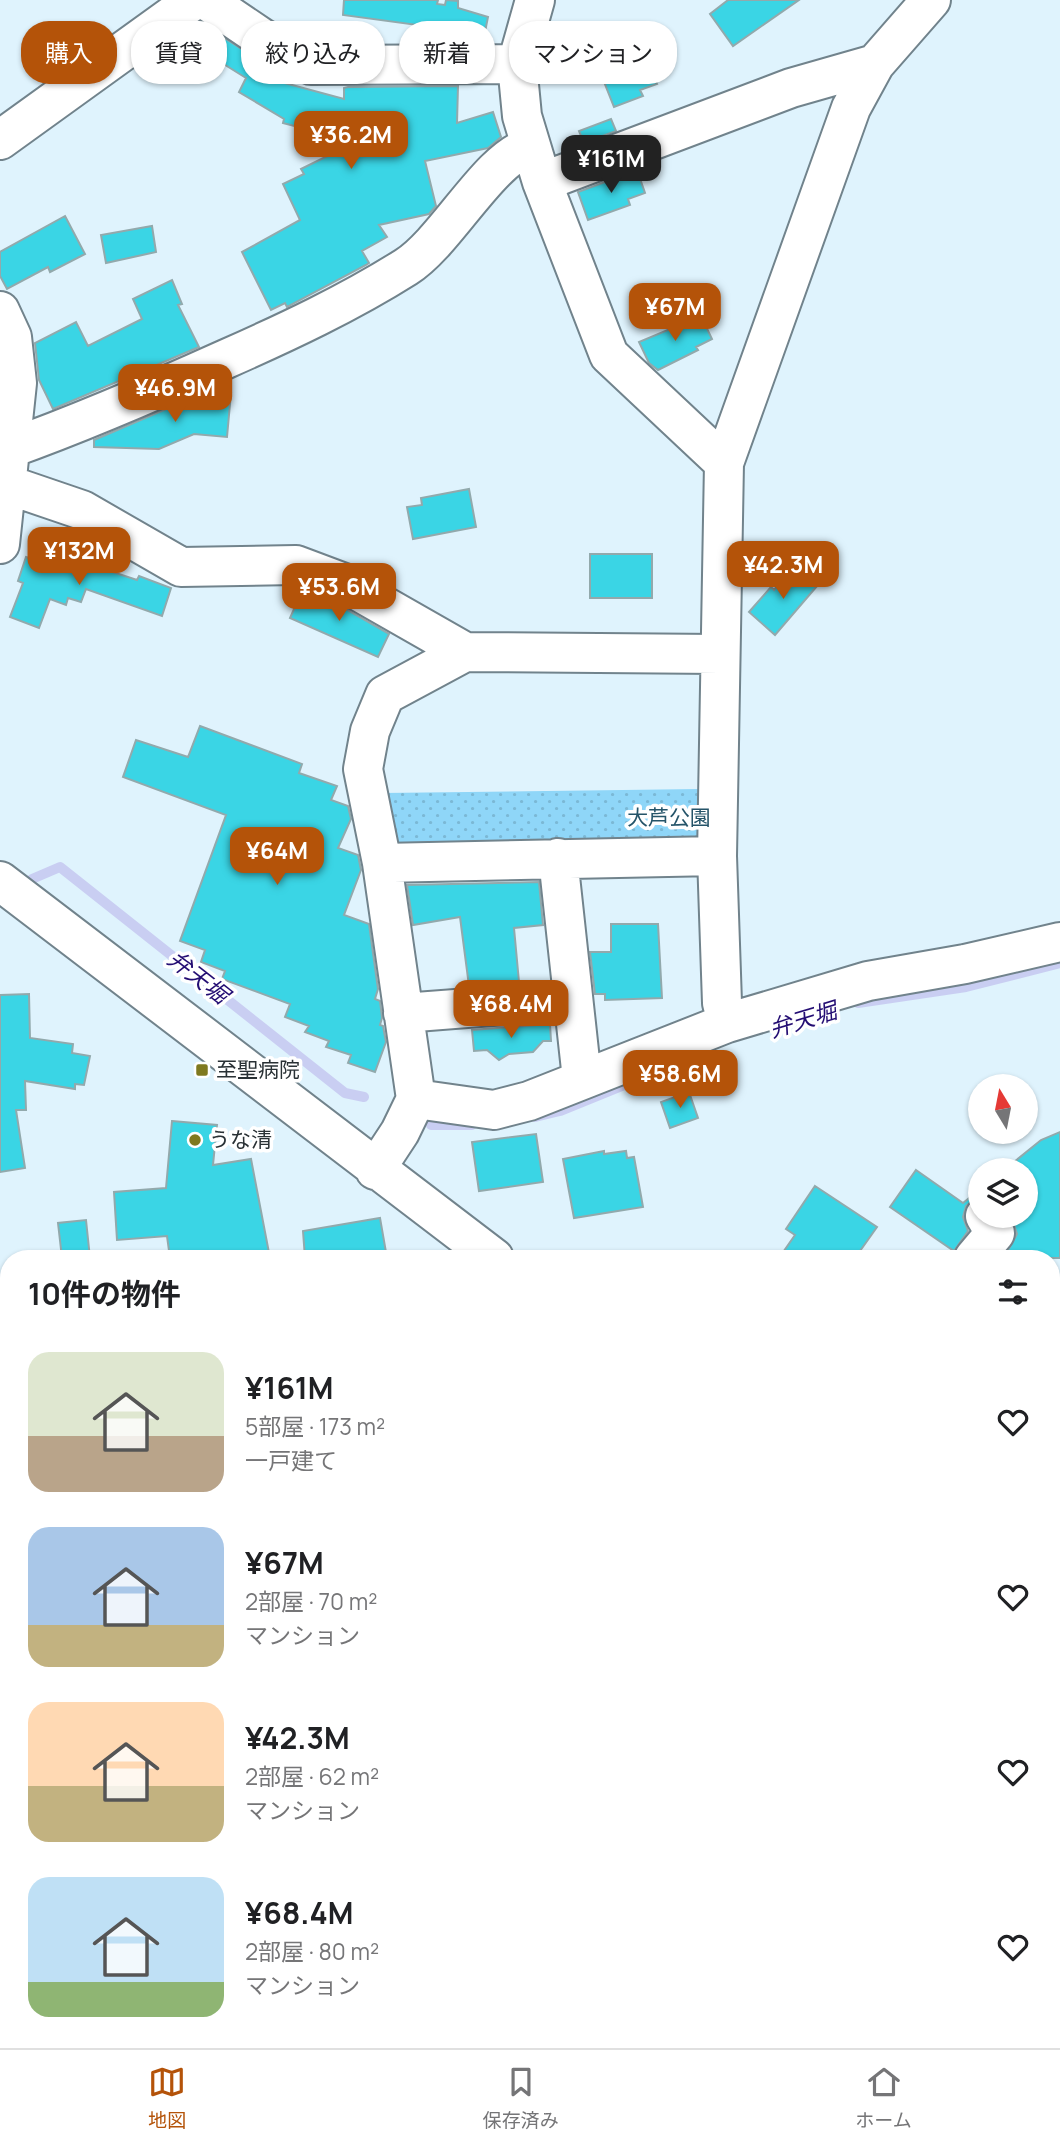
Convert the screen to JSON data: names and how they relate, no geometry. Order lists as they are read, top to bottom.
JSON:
{
  "water": ["弁天堀"],
  "parks": ["大芦公園"],
  "places": {
    "transit": ["至聖病院"],
    "other": ["うな清"]
  },
  "north": "top",
  "page": {
    "chip": [
      "購入",
      "賃貸",
      "絞り込み",
      "新着",
      "マンション"
    ],
    "price": [
      "¥36.2M",
      "¥161M",
      "¥67M",
      "¥46.9M",
      "¥132M",
      "¥42.3M",
      "¥53.6M",
      "¥64M",
      "¥68.4M",
      "¥58.6M"
    ],
    "heading": "10件の物件",
    "list": [
      {
        "name": "¥161M",
        "note": "5部屋 · 173 m² · 一戸建て"
      },
      {
        "name": "¥67M",
        "note": "2部屋 · 70 m² · マンション"
      },
      {
        "name": "¥42.3M",
        "note": "2部屋 · 62 m² · マンション"
      },
      {
        "name": "¥68.4M",
        "note": "2部屋 · 80 m² · マンション"
      }
    ],
    "tabs": ["地図", "保存済み", "ホーム"]
  }
}
